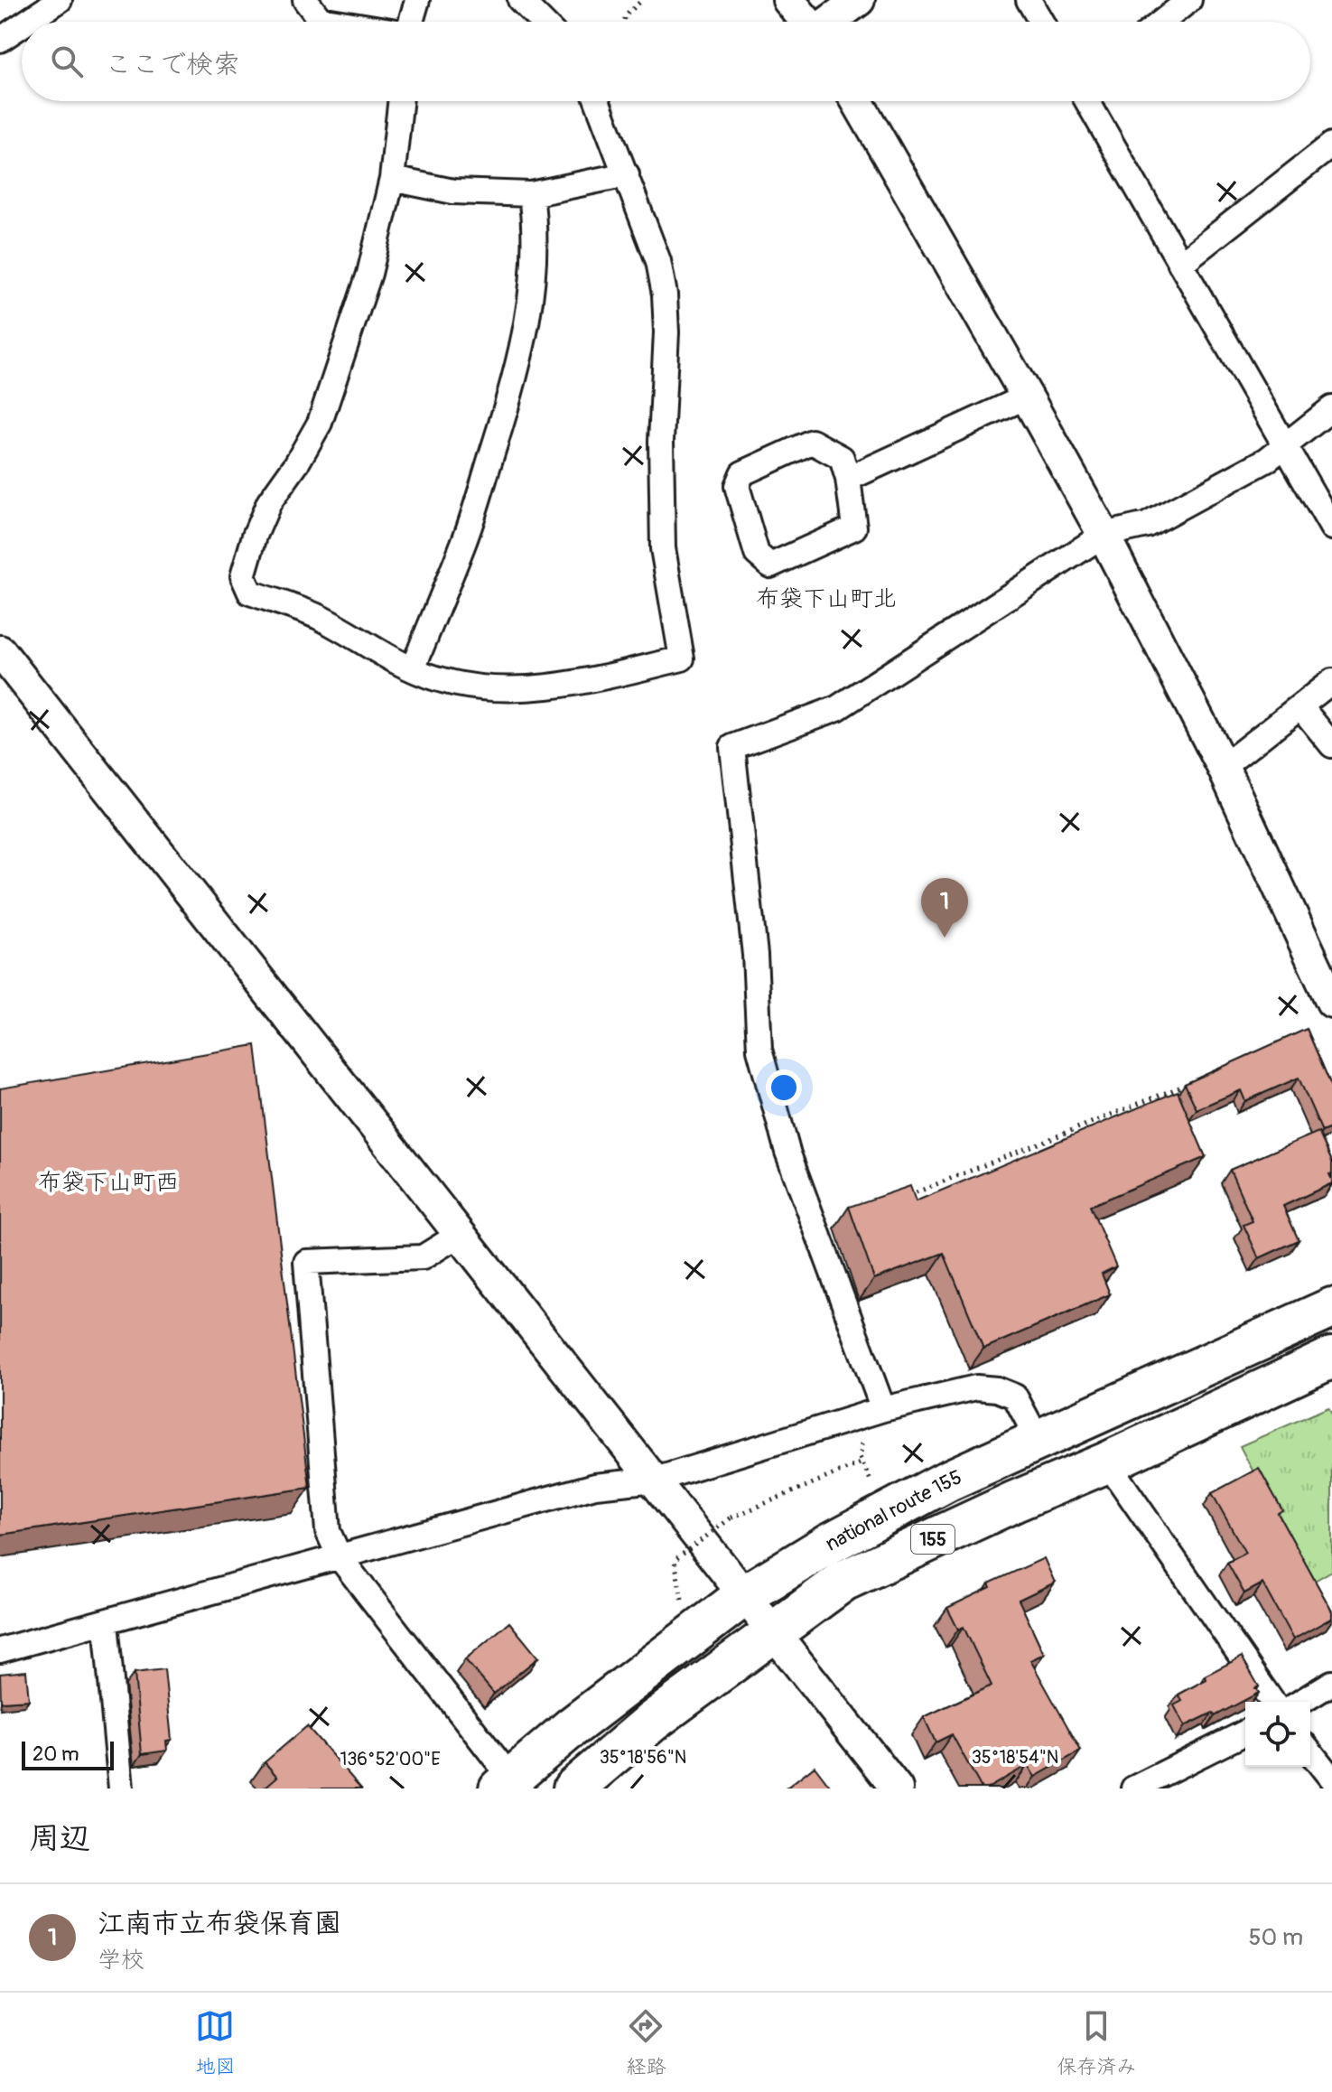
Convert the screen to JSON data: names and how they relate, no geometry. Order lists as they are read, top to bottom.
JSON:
{
  "streets": {
    "highway": ["national route 155", "155"]
  },
  "districts": ["布袋下山町北", "布袋下山町西"],
  "scale_bar": "20 m",
  "page": {
    "search": "ここで検索",
    "pins": "1",
    "scale": "20 m",
    "heading": "周辺",
    "list": [
      {
        "mark": "1",
        "name": "江南市立布袋保育園",
        "note": "学校",
        "value": "50 m"
      }
    ],
    "nav": ["地図", "経路", "保存済み"]
  },
  "coordinates": ["35°18'56\"N", "35°18'54\"N", "136°52'00\"E"]
}
